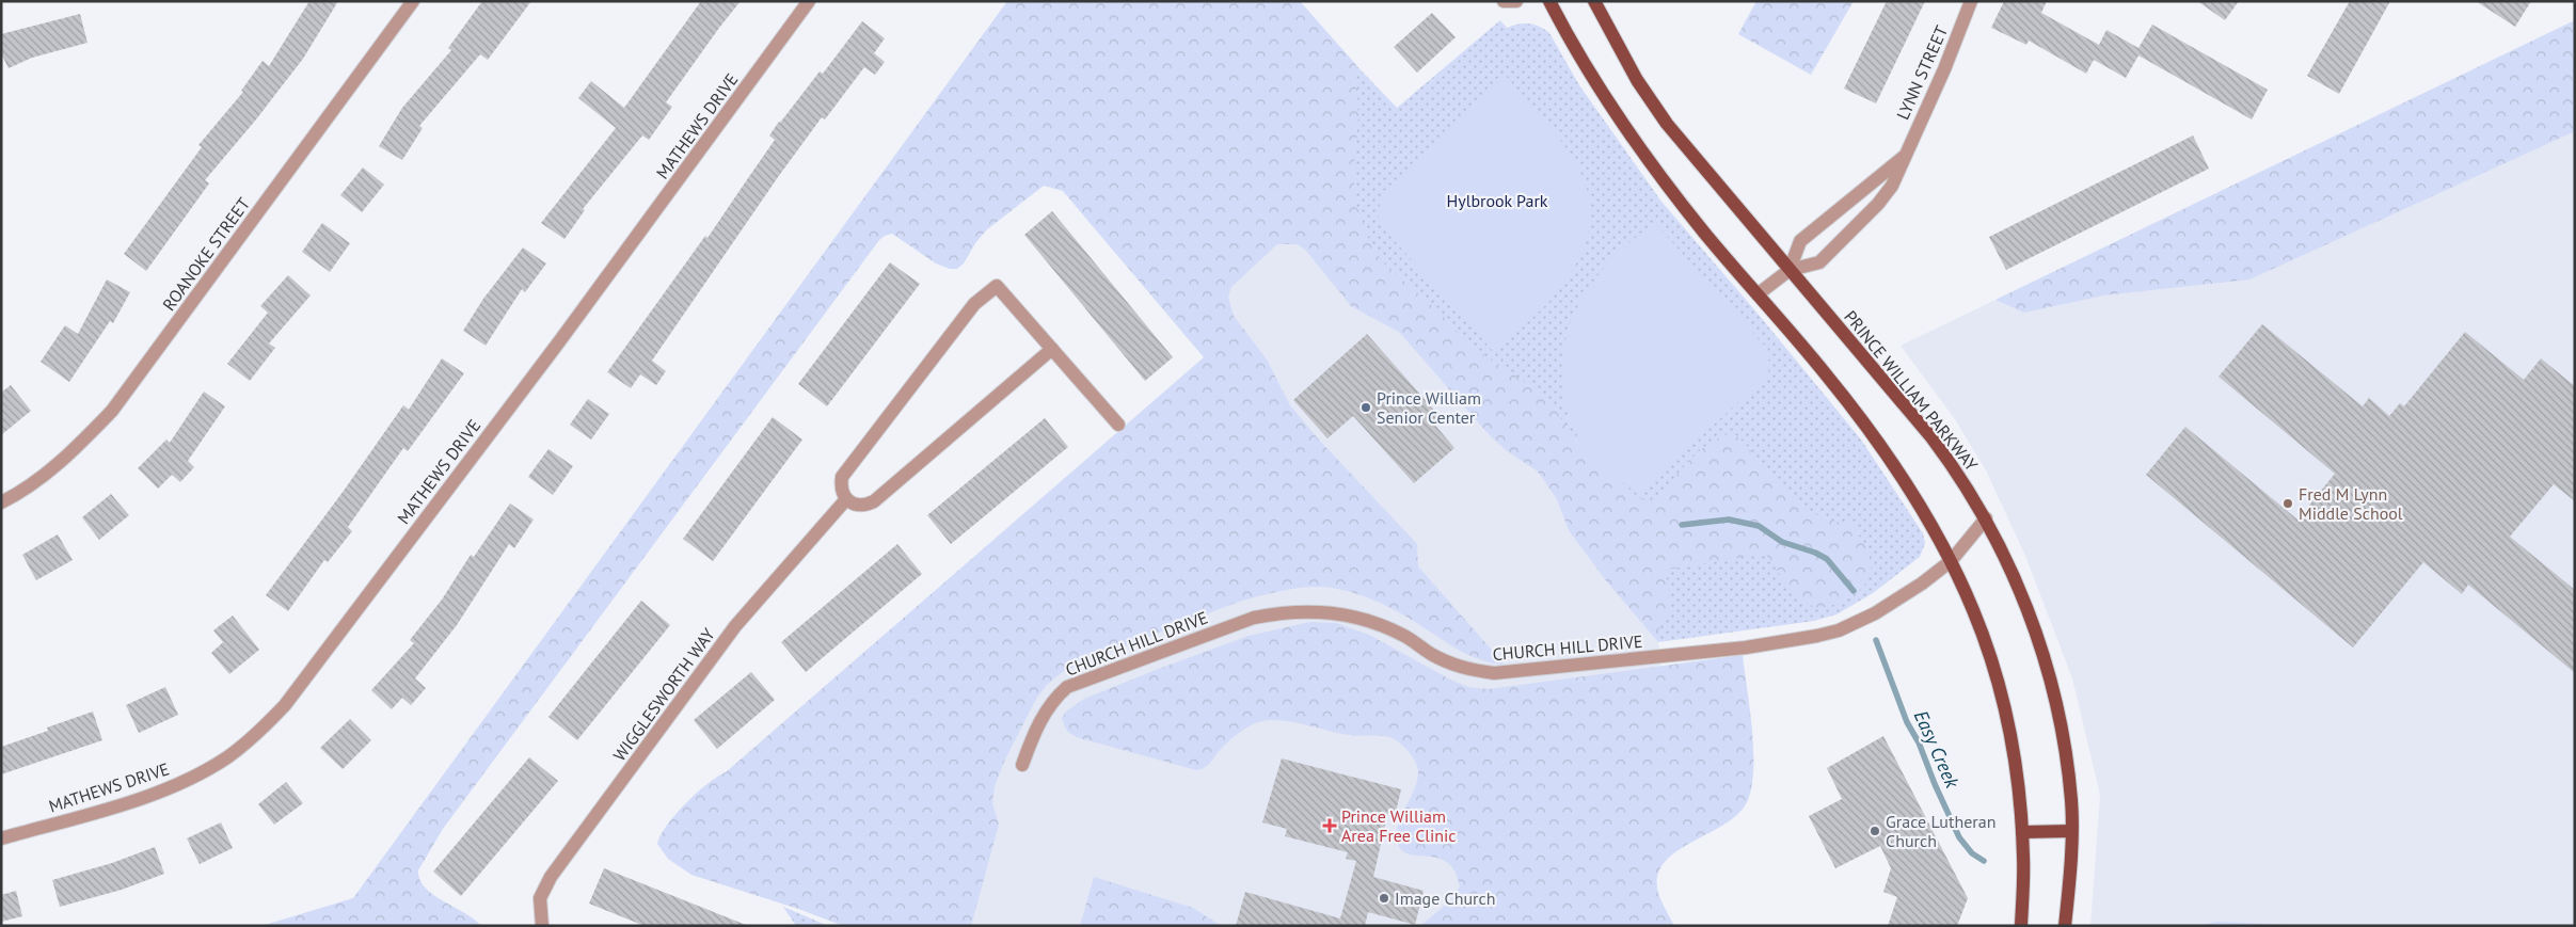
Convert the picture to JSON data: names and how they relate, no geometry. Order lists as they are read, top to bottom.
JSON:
{
  "streets": {
    "main road": ["PRINCE WILLIAM PARKWAY"],
    "street": [
      "LYNN STREET",
      "MATHEWS DRIVE",
      "ROANOKE STREET",
      "CHURCH HILL DRIVE",
      "WIGGLESWORTH WAY"
    ]
  },
  "crossings": [
    ["LYNN STREET", "PRINCE WILLIAM PARKWAY"],
    ["PRINCE WILLIAM PARKWAY", "CHURCH HILL DRIVE"]
  ],
  "water": ["Easy Creek"],
  "parks": ["Hylbrook Park"],
  "places": {
    "other": [
      "Prince William Senior Center",
      "Fred M Lynn Middle School",
      "Grace Lutheran Church",
      "Image Church"
    ],
    "health": ["Prince William Area Free Clinic"]
  }
}
